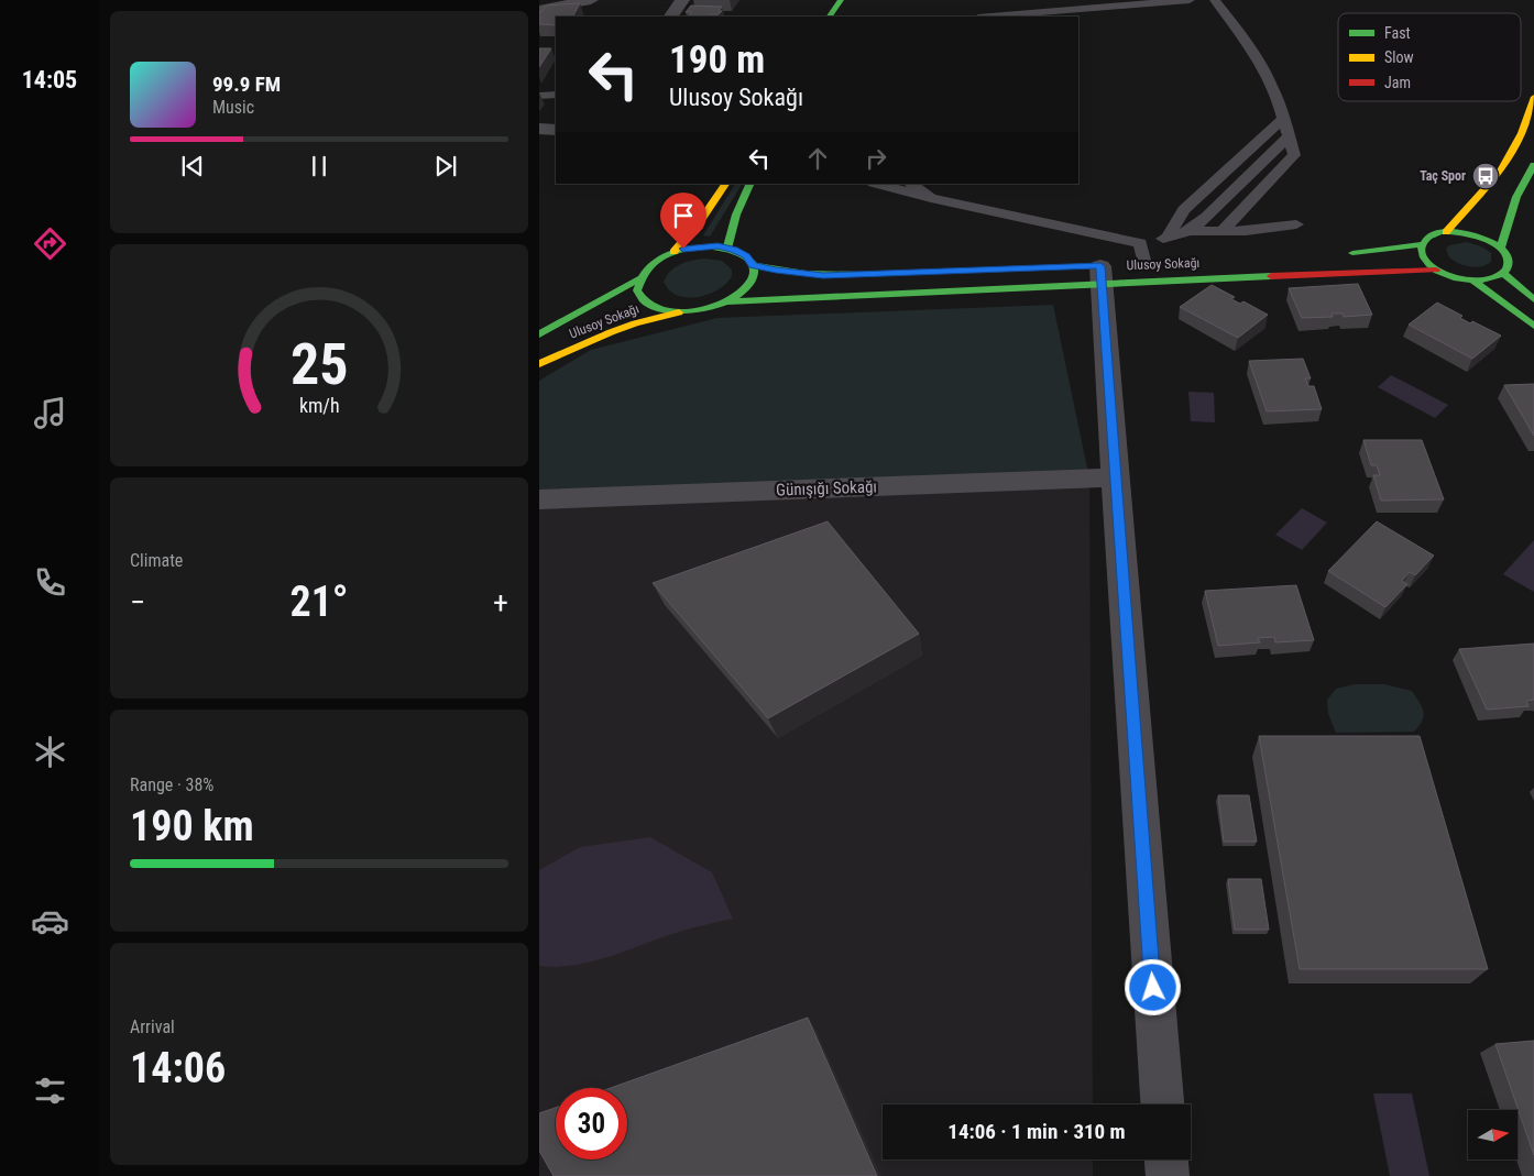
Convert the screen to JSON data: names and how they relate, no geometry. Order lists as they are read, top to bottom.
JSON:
{
  "streets": {
    "street": ["Ulusoy Sokağı", "Günışığı Sokağı"]
  },
  "places": {
    "bus stop": ["Taç Spor"]
  },
  "legend": ["Fast", "Slow", "Jam"],
  "north": "right",
  "page": {
    "tabs": "14:05",
    "turn": ["190 m", "Ulusoy Sokağı"],
    "song": ["99.9 FM", "Music"],
    "tile": [
      "Climate",
      ["Range · 38%", "190 km"],
      ["Arrival", "14:06"]
    ],
    "heat": ["−", "21°", "+"],
    "limit": "30",
    "trip": "14:06 · 1 min · 310 m",
    "gauge": ["25", "km/h"]
  }
}
